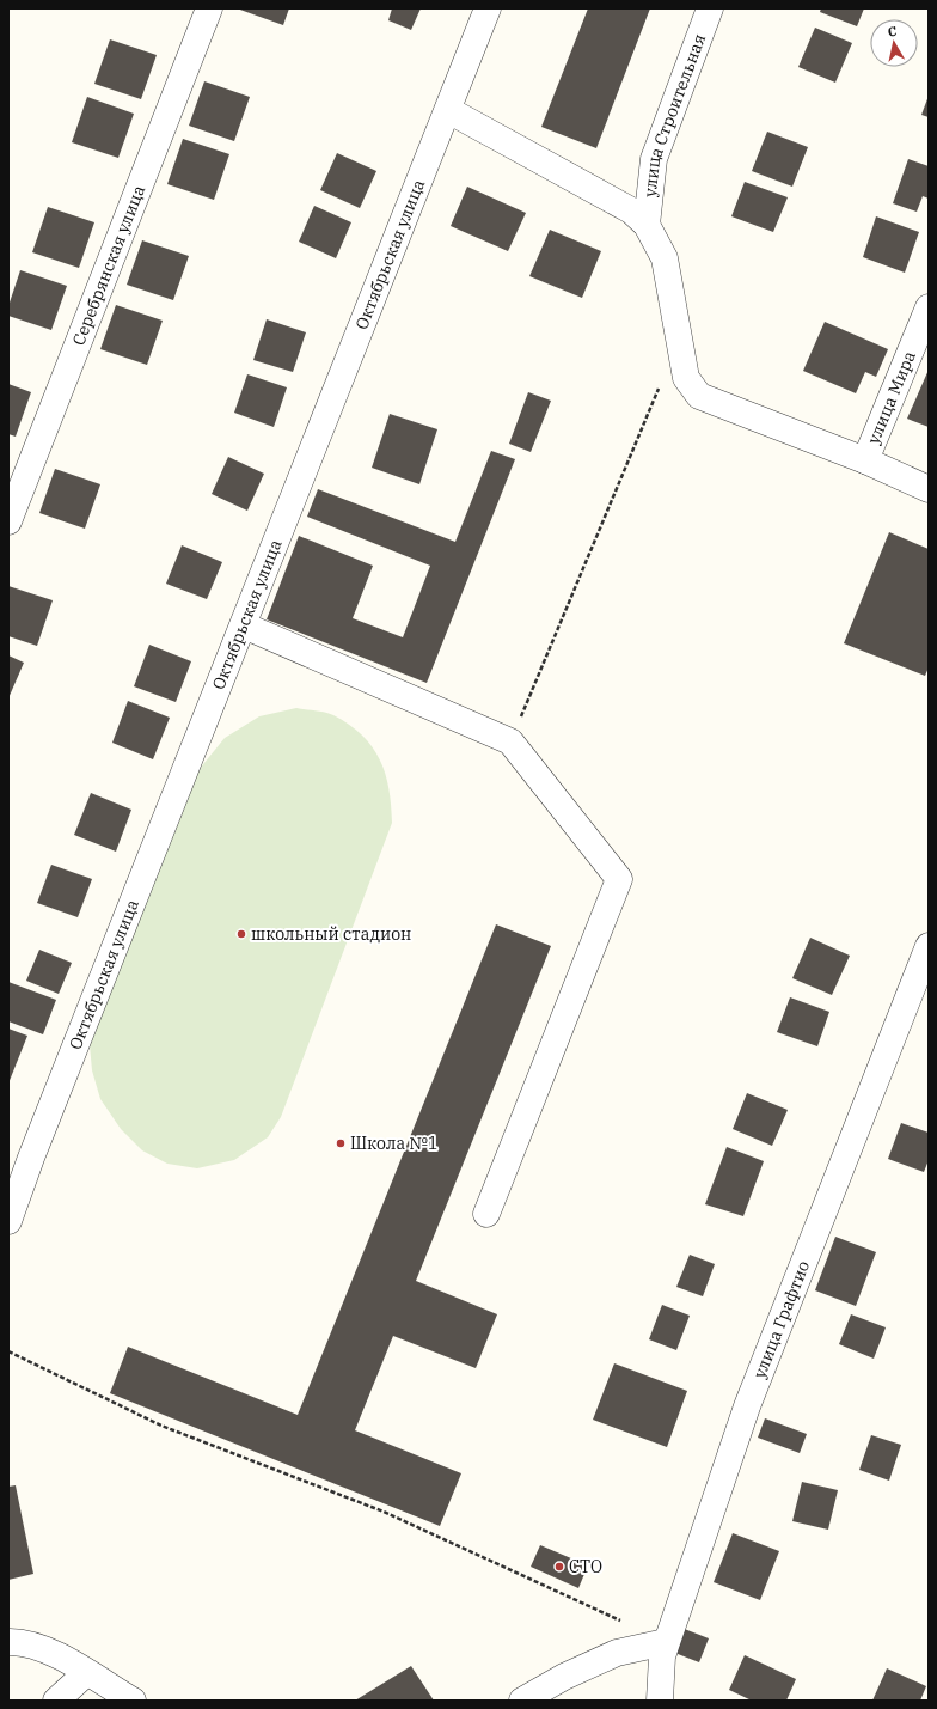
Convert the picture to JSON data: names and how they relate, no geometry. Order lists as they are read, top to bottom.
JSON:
{
  "streets": {
    "street": [
      "улица Строительная",
      "Октябрьская улица",
      "Серебрянская улица",
      "улица Мира",
      "улица Графтио"
    ]
  },
  "places": ["школьный стадион", "Школа №1", "СТО"],
  "north": "top"
}
